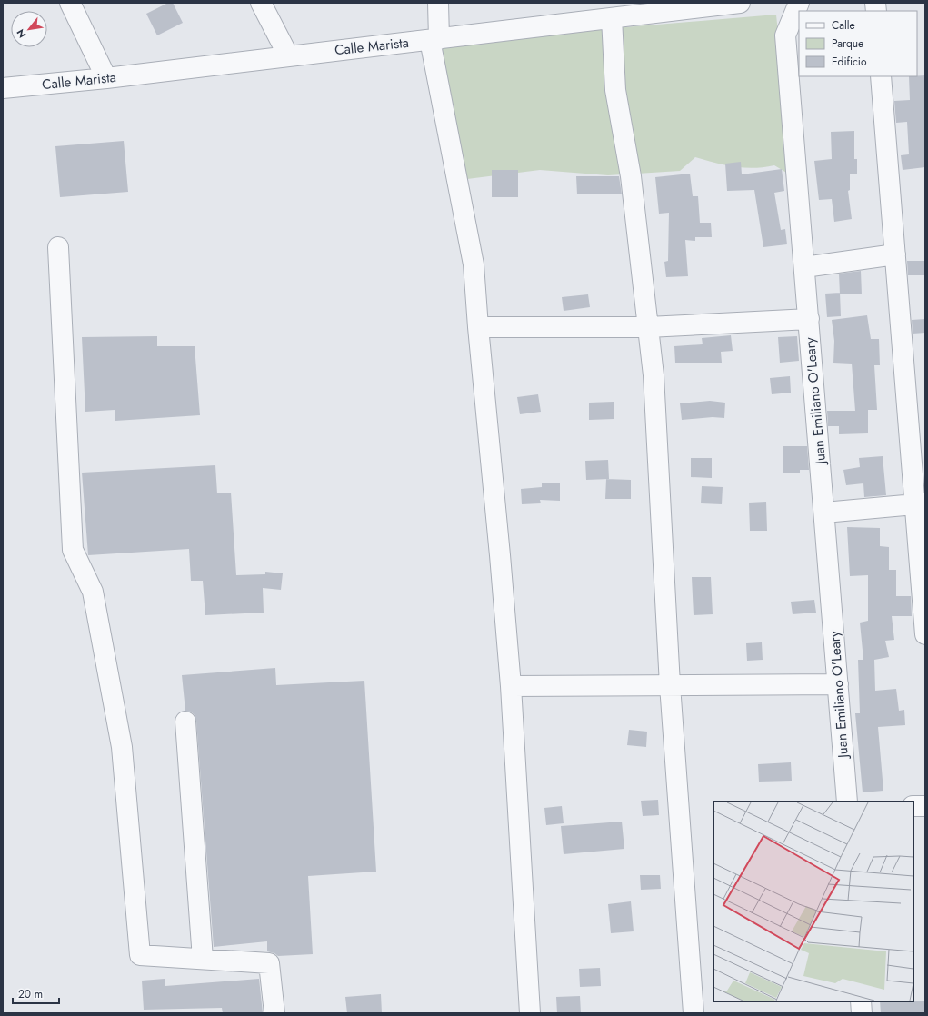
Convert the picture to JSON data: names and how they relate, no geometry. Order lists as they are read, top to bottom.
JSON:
{
  "streets": {
    "street": ["Calle Marista", "Juan Emiliano O'Leary"]
  },
  "legend": ["Calle", "Parque", "Edificio"],
  "scale_bar": "20 m",
  "north": "bottom left"
}
